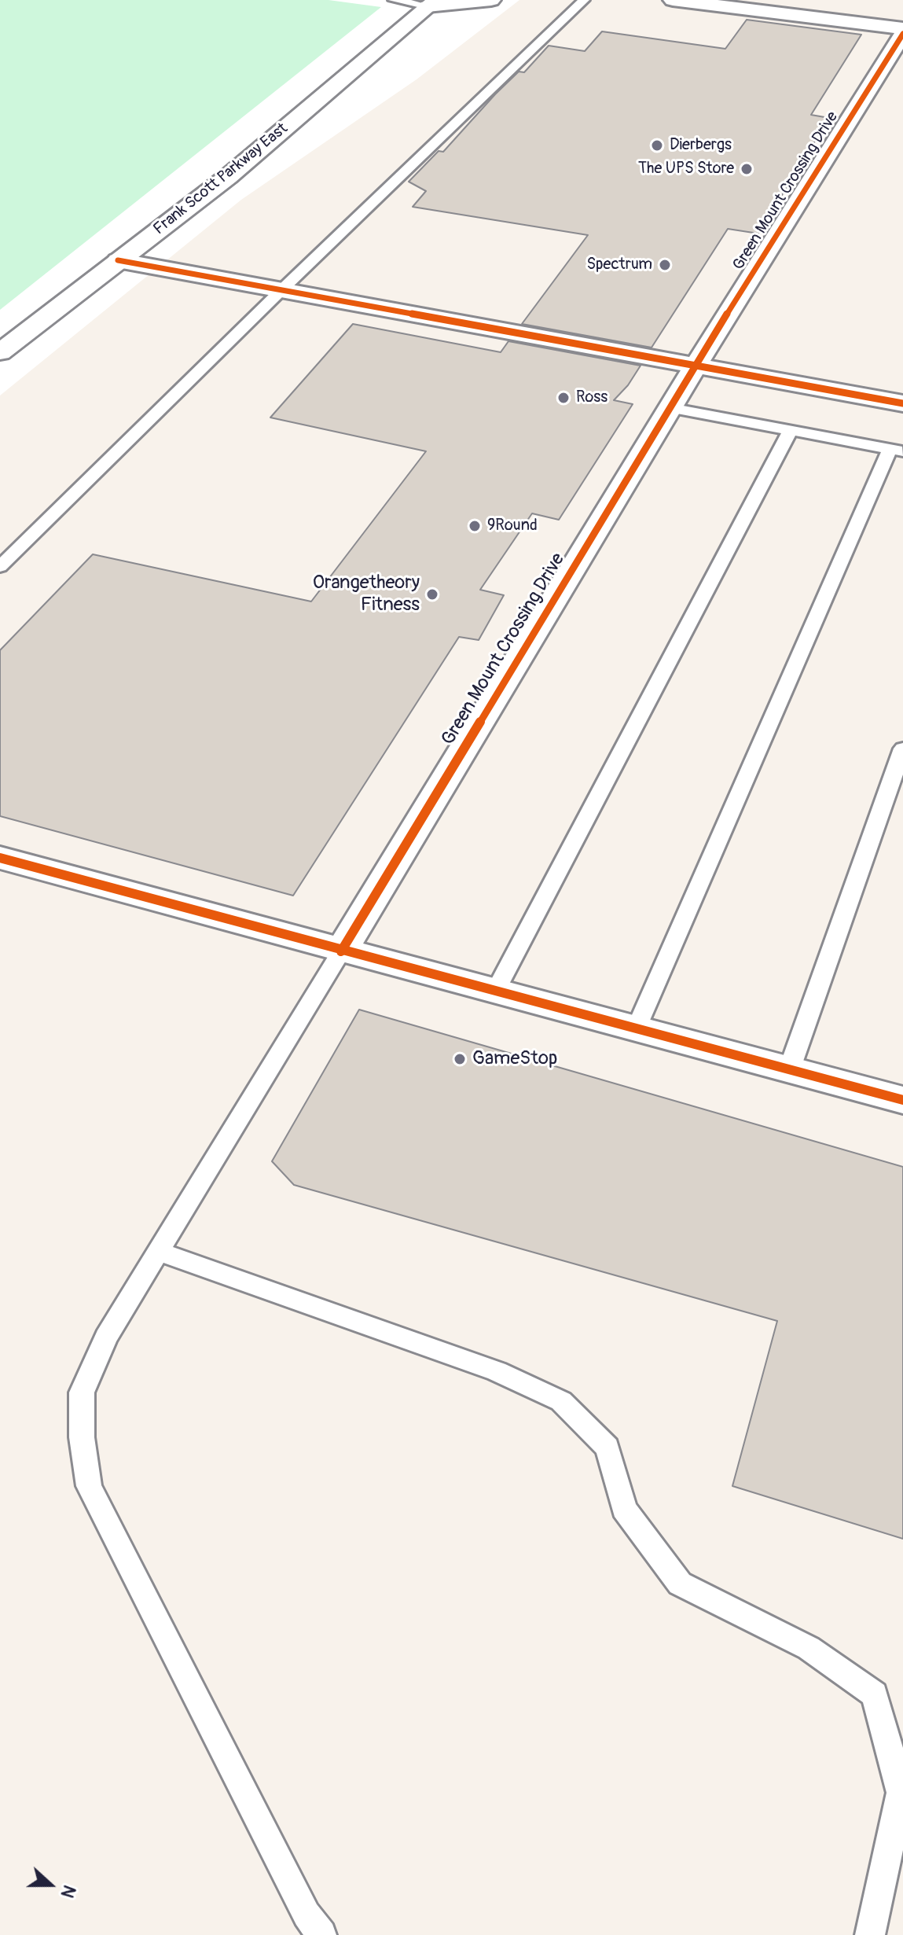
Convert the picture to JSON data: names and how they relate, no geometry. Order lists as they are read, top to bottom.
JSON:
{
  "streets": {
    "street": ["Frank Scott Parkway East", "Green Mount Crossing Drive"]
  },
  "places": [
    "Dierbergs",
    "The UPS Store",
    "Spectrum",
    "Ross",
    "9Round",
    "Orangetheory Fitness",
    "GameStop"
  ],
  "north": "right"
}
